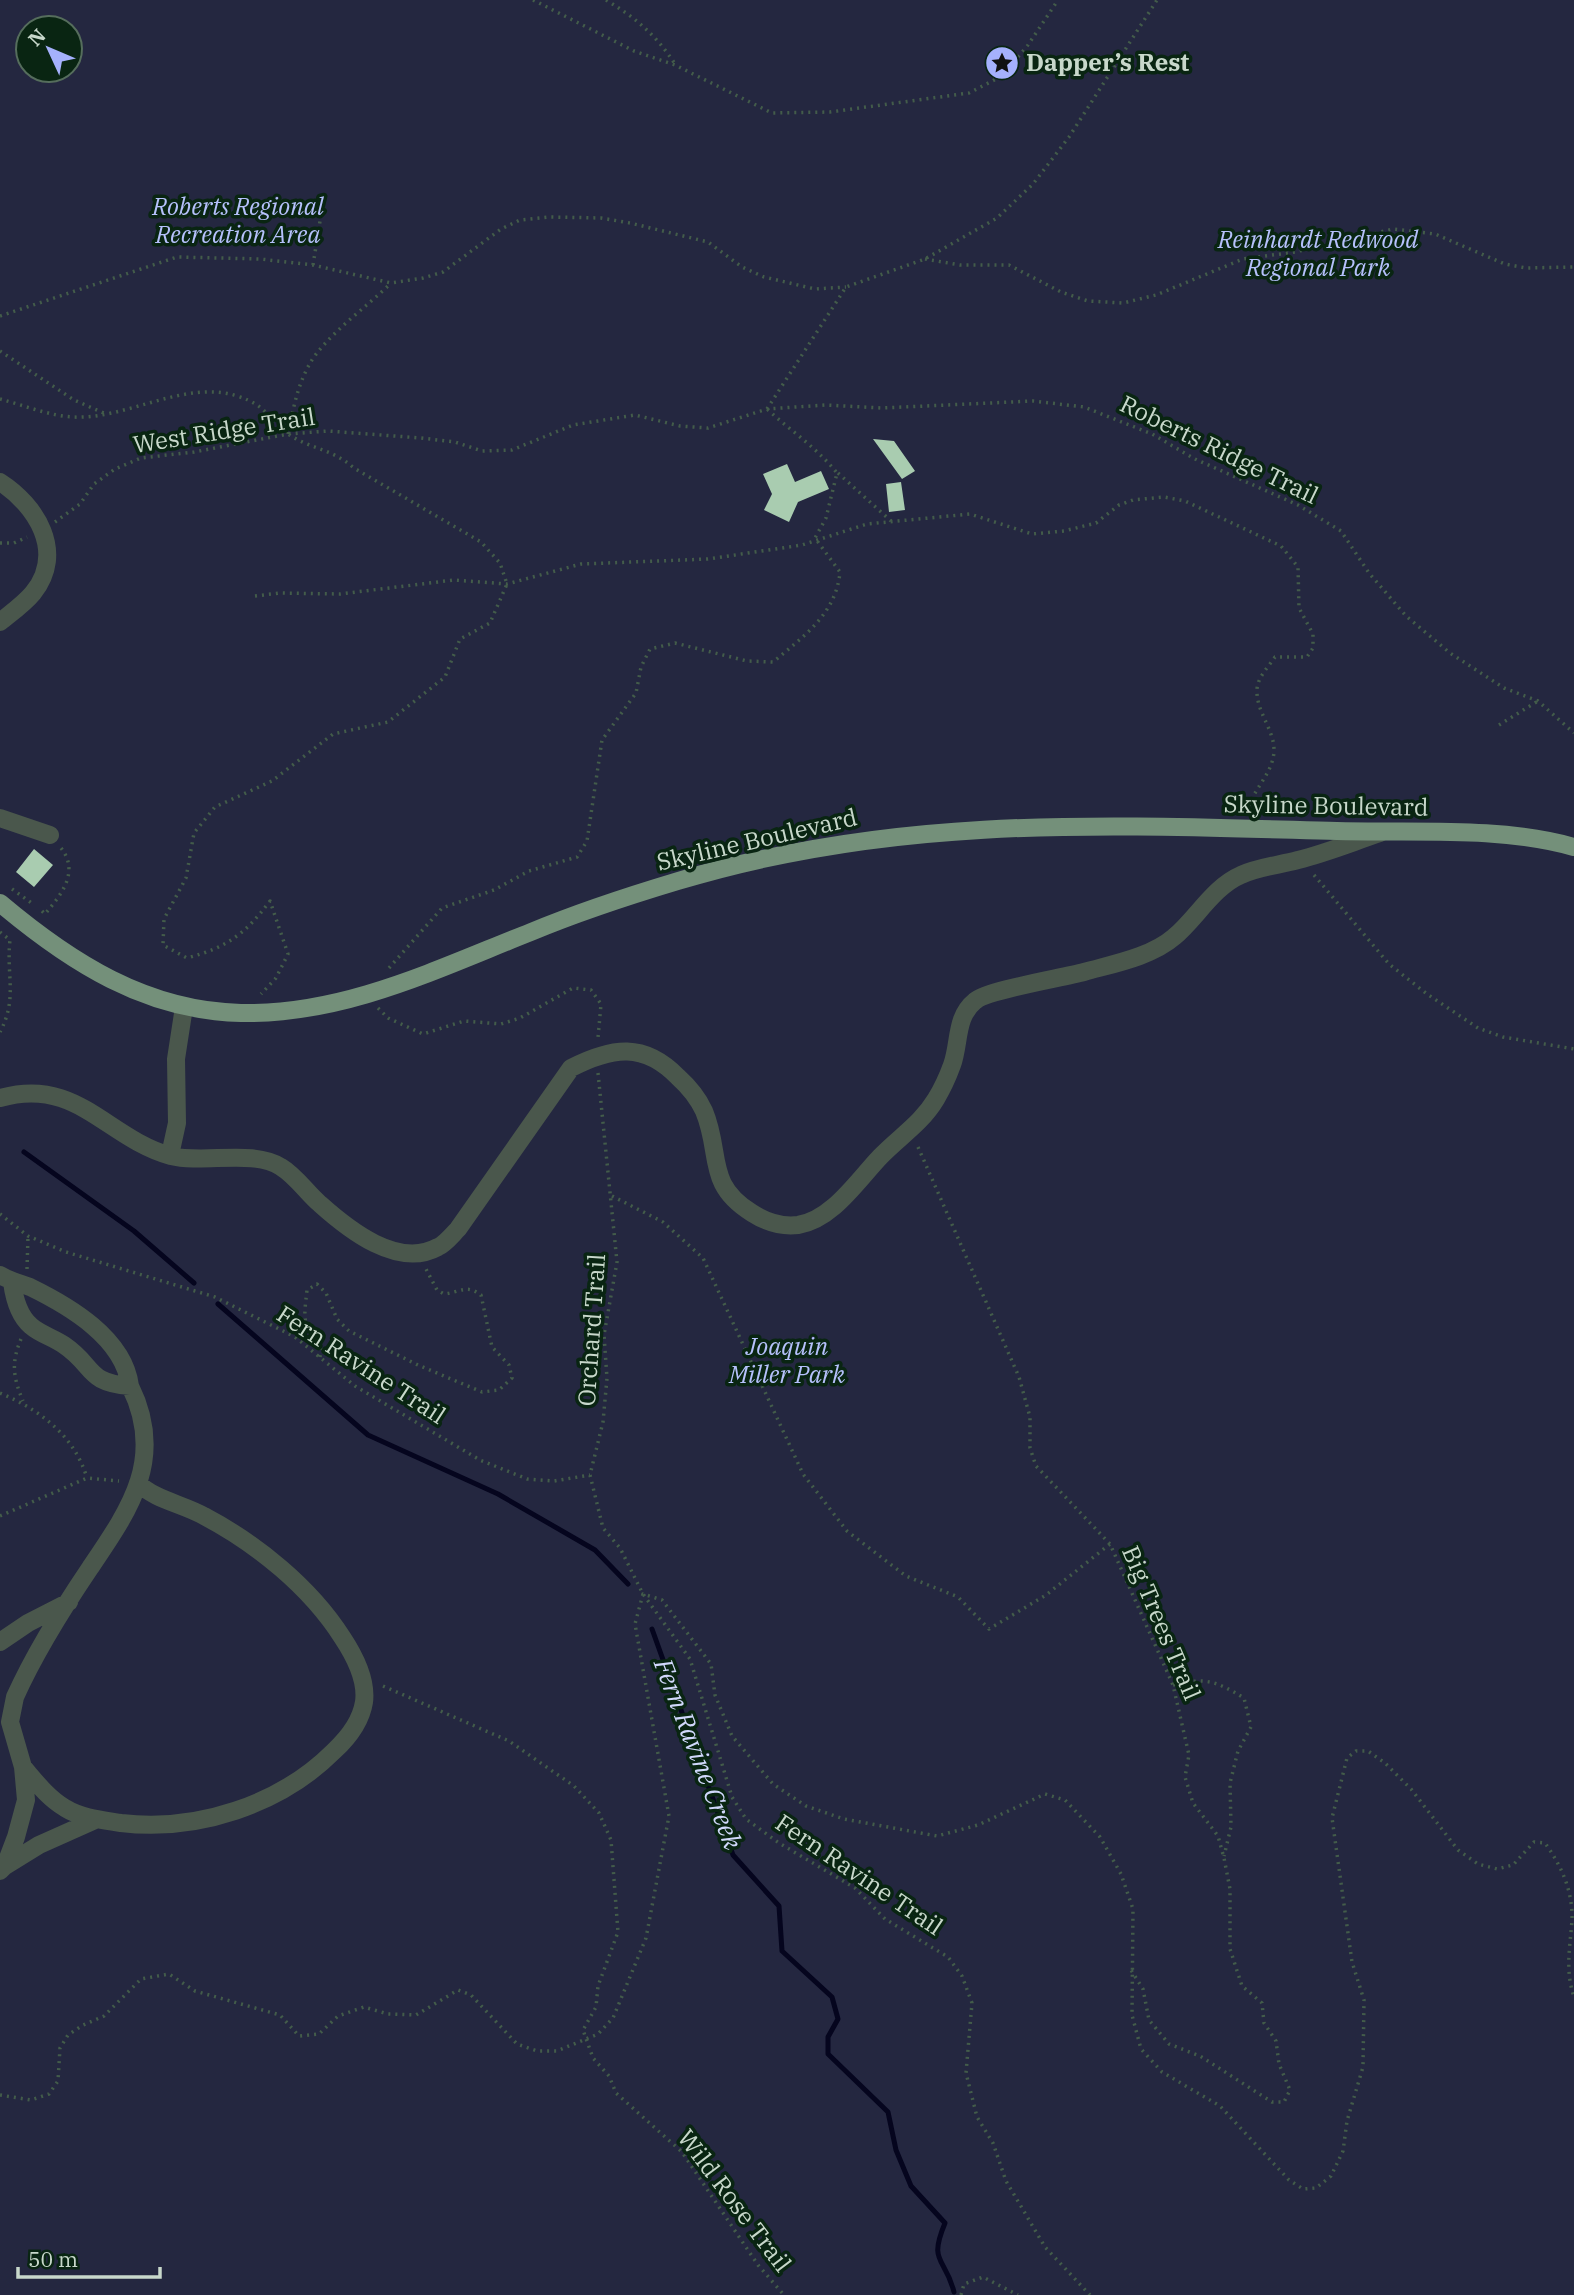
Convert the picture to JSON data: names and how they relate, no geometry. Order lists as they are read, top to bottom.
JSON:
{
  "streets": {
    "main road": ["Skyline Boulevard"],
    "path": [
      "West Ridge Trail",
      "Roberts Ridge Trail",
      "Orchard Trail",
      "Fern Ravine Trail",
      "Big Trees Trail",
      "Wild Rose Trail"
    ]
  },
  "crossings": [
    ["West Ridge Trail", "Roberts Ridge Trail"],
    ["Skyline Boulevard", "Orchard Trail"],
    ["Orchard Trail", "Fern Ravine Trail"]
  ],
  "water": ["Fern Ravine Creek"],
  "parks": ["Roberts Regional Recreation Area", "Reinhardt Redwood Regional Park", "Joaquin Miller Park"],
  "places": {
    "place": ["Dapper’s Rest"]
  },
  "scale_bar": "50 m",
  "north": "top left"
}
